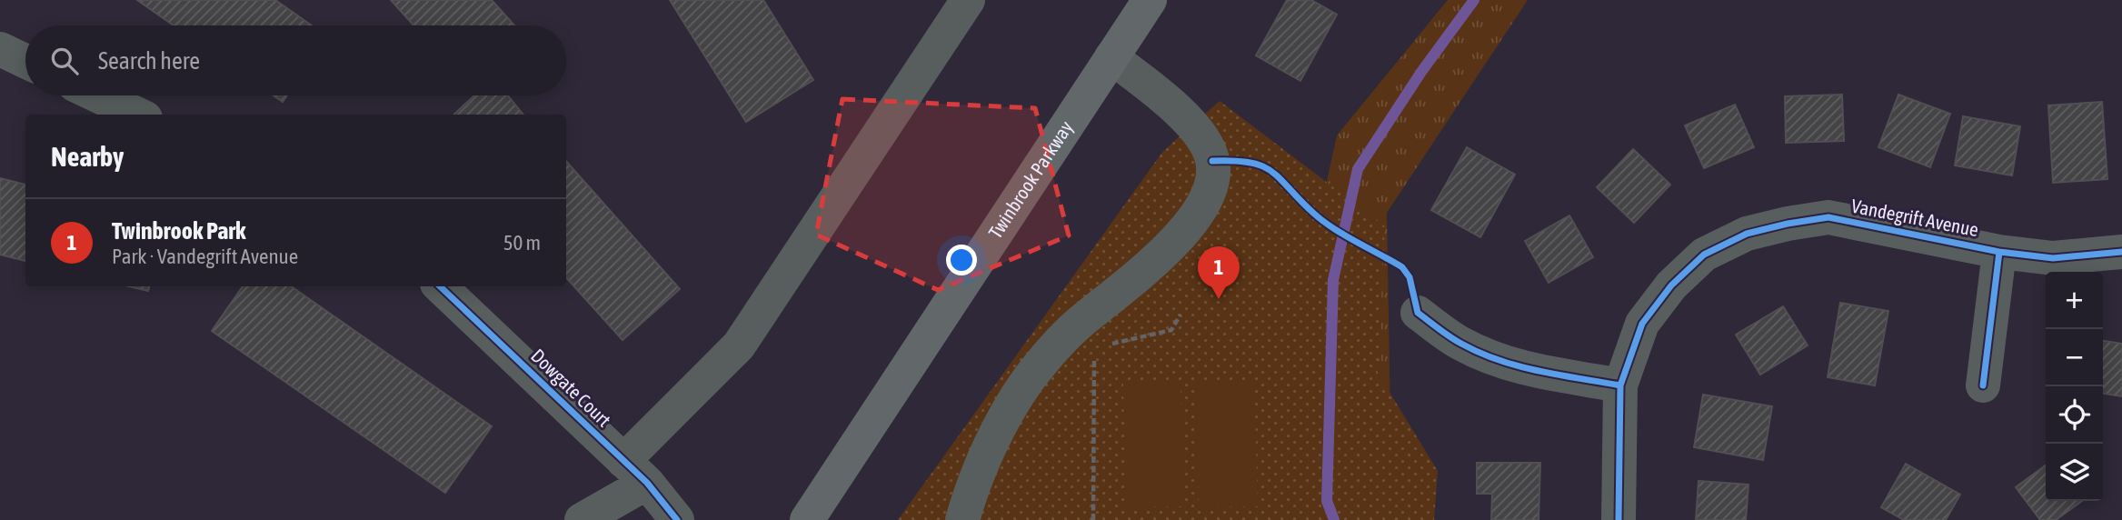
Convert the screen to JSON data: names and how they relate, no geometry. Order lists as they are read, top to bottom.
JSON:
{
  "streets": {
    "main road": ["Twinbrook Parkway"],
    "street": ["Vandegrift Avenue", "Dowgate Court"]
  },
  "page": {
    "search": "Search here",
    "heading": "Nearby",
    "list": [
      {
        "mark": "1",
        "name": "Twinbrook Park",
        "note": "Park · Vandegrift Avenue",
        "value": "50 m"
      }
    ],
    "pins": "1",
    "map_buttons": ["+", "−"]
  }
}
